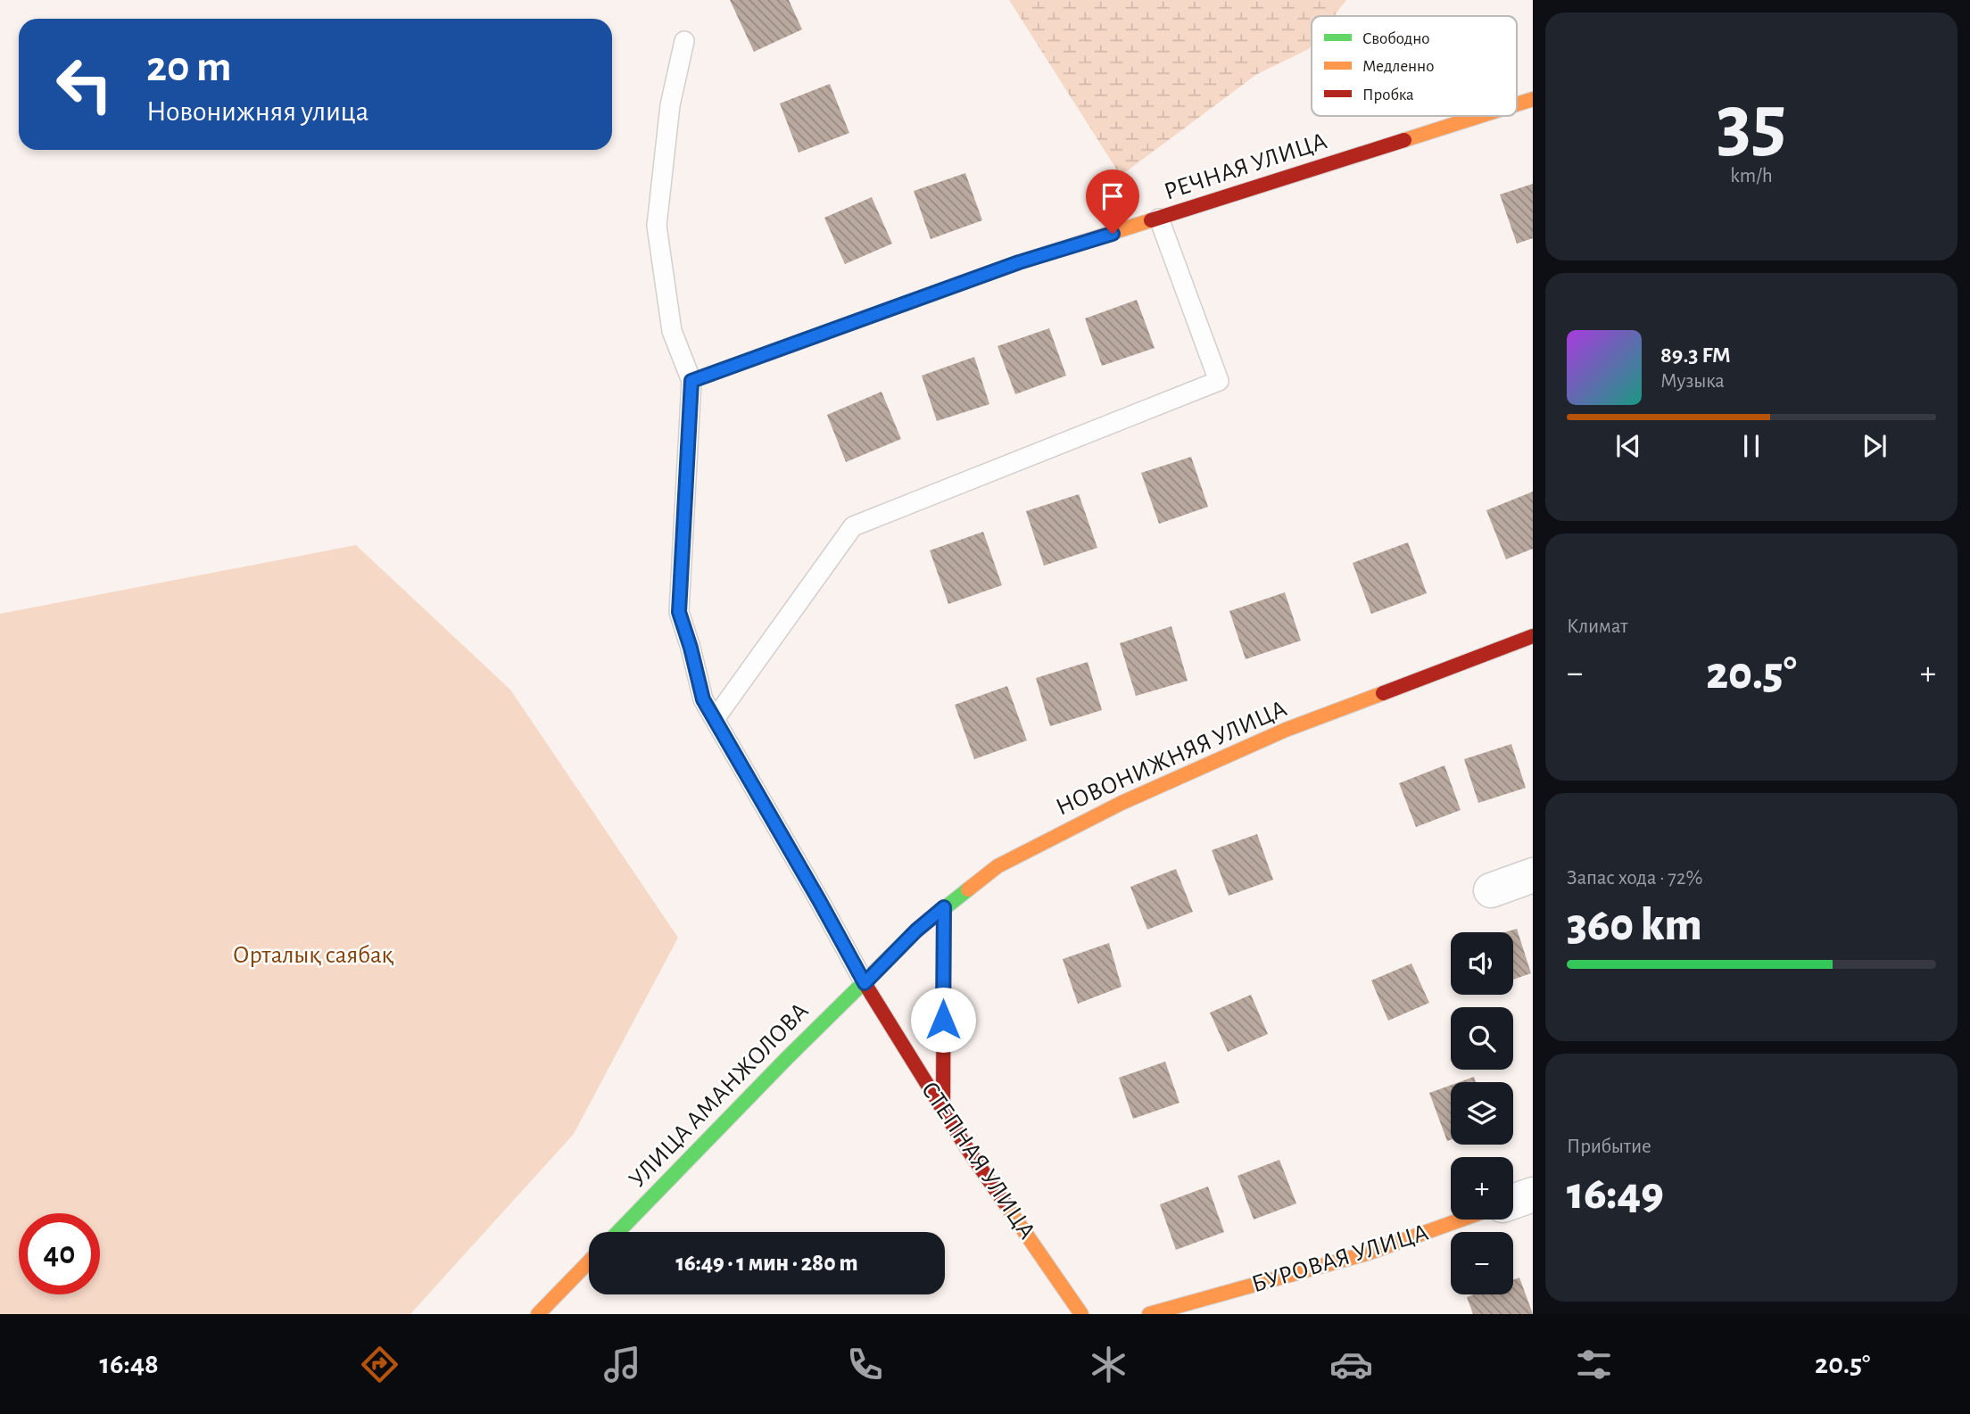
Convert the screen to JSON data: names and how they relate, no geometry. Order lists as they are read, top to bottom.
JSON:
{
  "streets": {
    "street": [
      "РЕЧНАЯ УЛИЦА",
      "НОВОНИЖНЯЯ УЛИЦА",
      "УЛИЦА АМАНЖОЛОВА",
      "СТЕПНАЯ УЛИЦА",
      "БУРОВАЯ УЛИЦА"
    ]
  },
  "crossings": [
    ["РЕЧНАЯ УЛИЦА", "СТЕПНАЯ УЛИЦА"],
    ["НОВОНИЖНЯЯ УЛИЦА", "УЛИЦА АМАНЖОЛОВА"],
    ["НОВОНИЖНЯЯ УЛИЦА", "СТЕПНАЯ УЛИЦА"],
    ["УЛИЦА АМАНЖОЛОВА", "СТЕПНАЯ УЛИЦА"]
  ],
  "parks": ["Орталық саябақ"],
  "legend": ["Свободно", "Медленно", "Пробка"],
  "page": {
    "tile": [
      ["35", "km/h"],
      "Климат",
      ["Запас хода · 72%", "360 km"],
      ["Прибытие", "16:49"]
    ],
    "turn": ["20 m", "Новонижняя улица"],
    "song": ["89.3 FM", "Музыка"],
    "heat": ["−", "20.5°", "+"],
    "map_buttons": ["+", "−"],
    "limit": "40",
    "trip": "16:49 · 1 мин · 280 m",
    "tabs": ["16:48", "20.5°"]
  }
}
